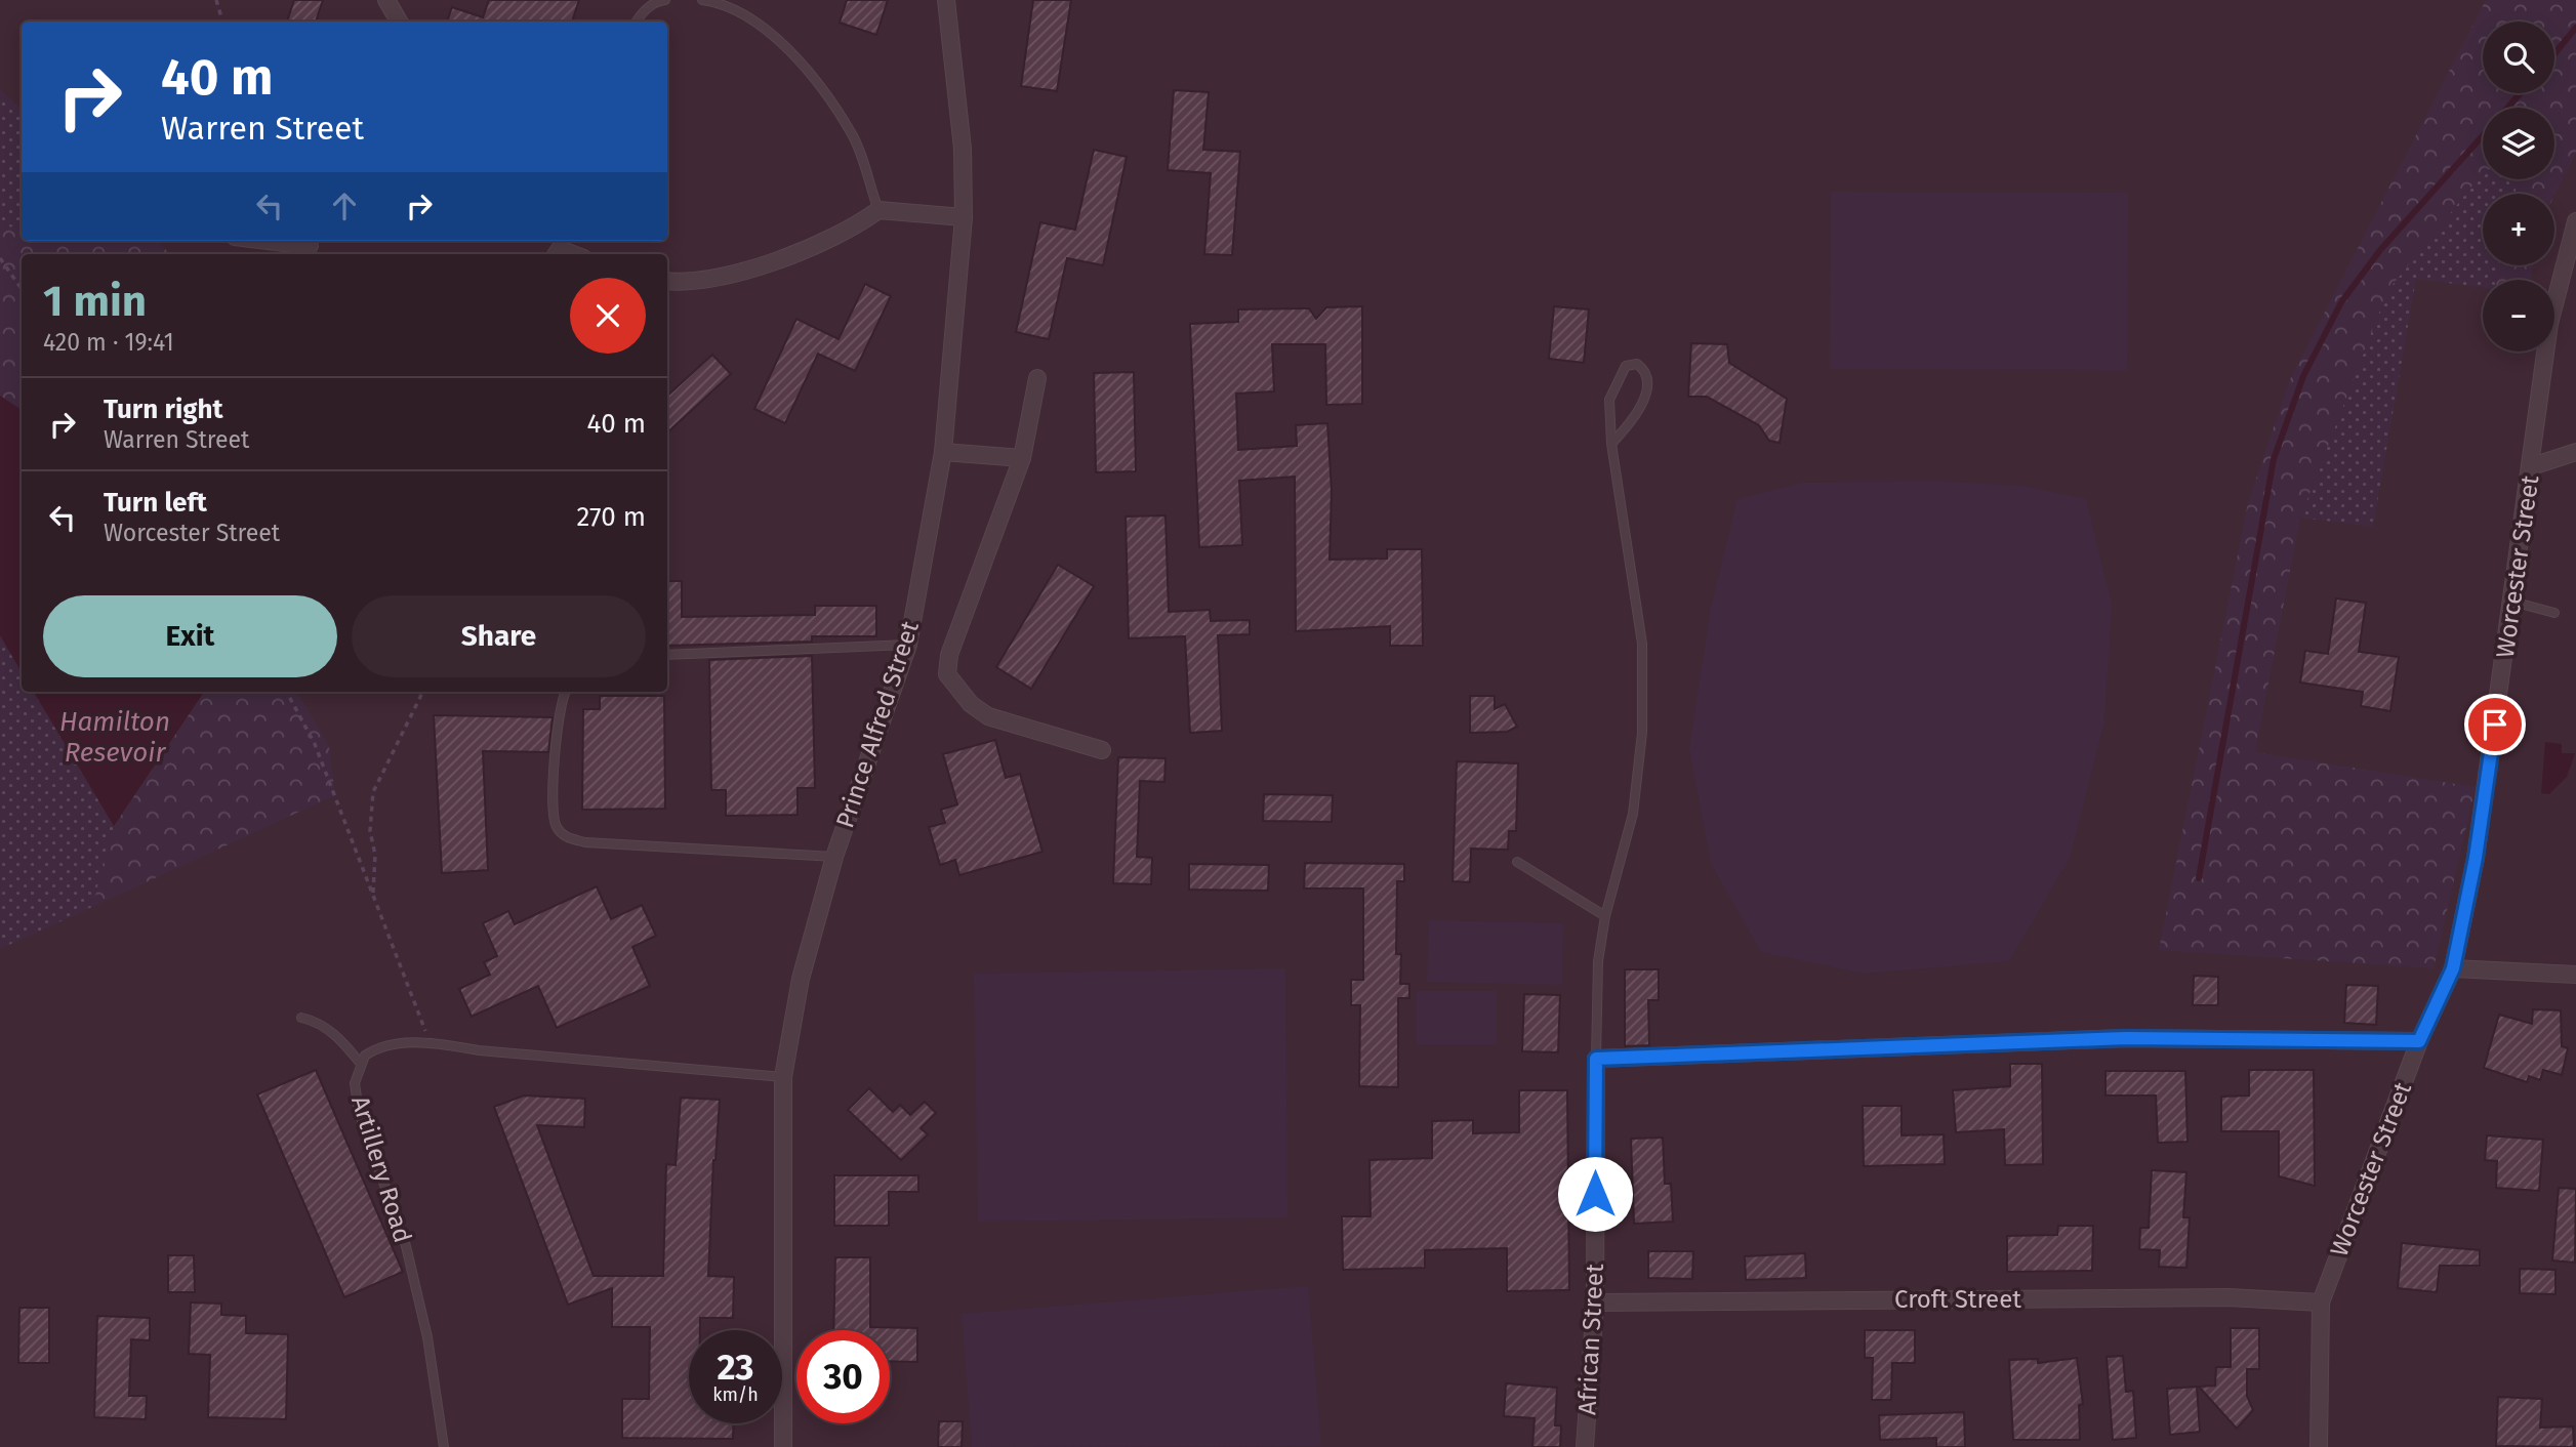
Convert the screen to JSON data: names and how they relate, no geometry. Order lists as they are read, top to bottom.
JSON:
{
  "streets": {
    "street": [
      "Worcester Street",
      "Prince Alfred Street",
      "Croft Street",
      "African Street"
    ],
    "lane": ["Artillery Road"]
  },
  "crossings": [
    ["Worcester Street", "Croft Street"],
    ["Prince Alfred Street", "Artillery Road"],
    ["Croft Street", "African Street"]
  ],
  "water": ["Hamilton Resevoir"],
  "page": {
    "map_buttons": ["+", "−"],
    "turn": ["40 m", "Warren Street"],
    "heading": ["1 min", "420 m · 19:41"],
    "list": [
      {
        "name": "Turn right",
        "note": "Warren Street",
        "value": "40 m"
      },
      {
        "name": "Turn left",
        "note": "Worcester Street",
        "value": "270 m"
      }
    ],
    "buttons": ["Exit", "Share"],
    "speed": "23 km/h",
    "limit": "30"
  }
}
